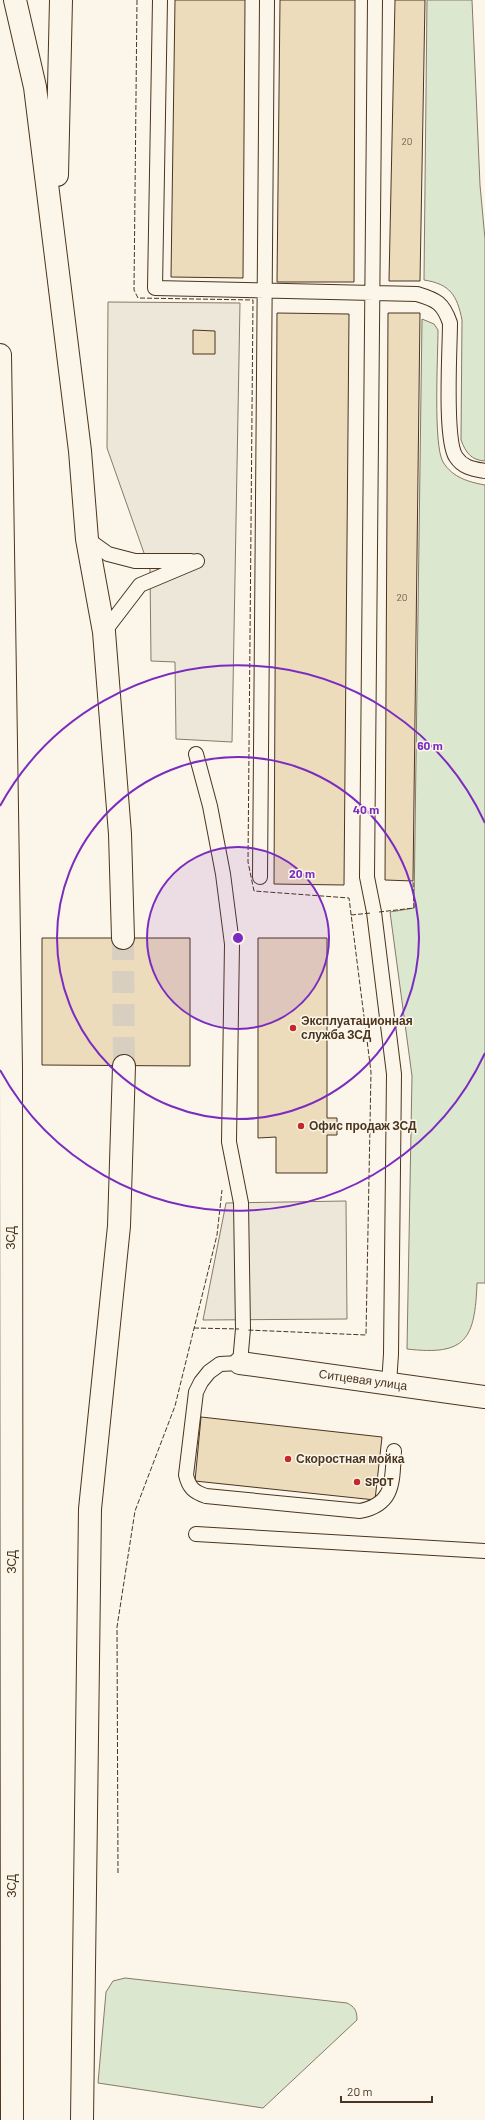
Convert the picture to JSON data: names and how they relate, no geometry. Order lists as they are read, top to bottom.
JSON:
{
  "streets": {
    "main road": ["ЗСД", "Ситцевая улица"]
  },
  "places": [
    "Эксплуатационная служба ЗСД",
    "Офис продаж ЗСД",
    "Скоростная мойка",
    "SPOT"
  ],
  "house_numbers": ["20", "20"],
  "scale_bar": "20 m",
  "rings": ["60 m", "40 m", "20 m"]
}
